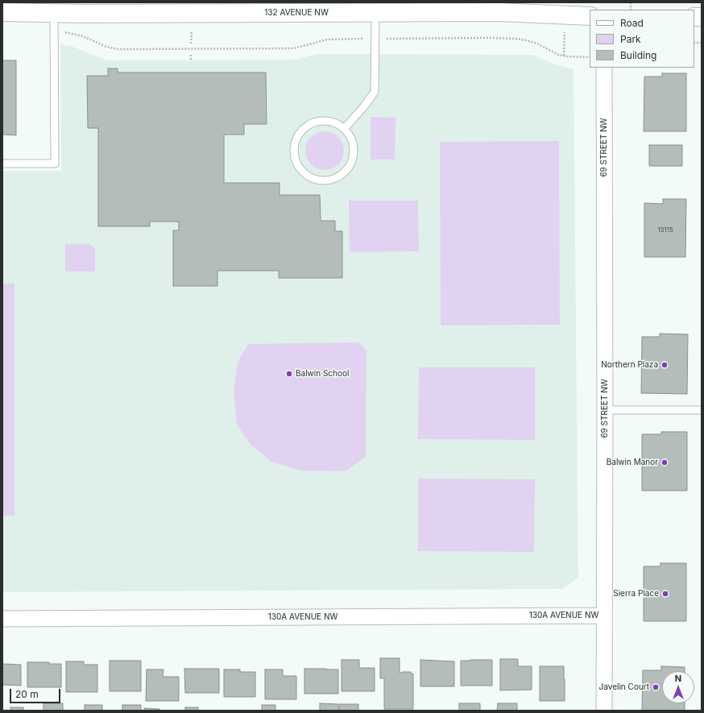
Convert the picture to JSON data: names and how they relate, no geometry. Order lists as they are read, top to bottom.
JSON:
{
  "streets": {
    "street": ["132 AVENUE NW", "69 STREET NW", "130A AVENUE NW"]
  },
  "crossings": [
    ["69 STREET NW", "130A AVENUE NW"]
  ],
  "places": [
    "Northern Plaza",
    "Balwin School",
    "Balwin Manor",
    "Sierra Place",
    "Javelin Court"
  ],
  "house_numbers": ["13115"],
  "legend": ["Road", "Park", "Building"],
  "scale_bar": "20 m",
  "north": "top"
}
